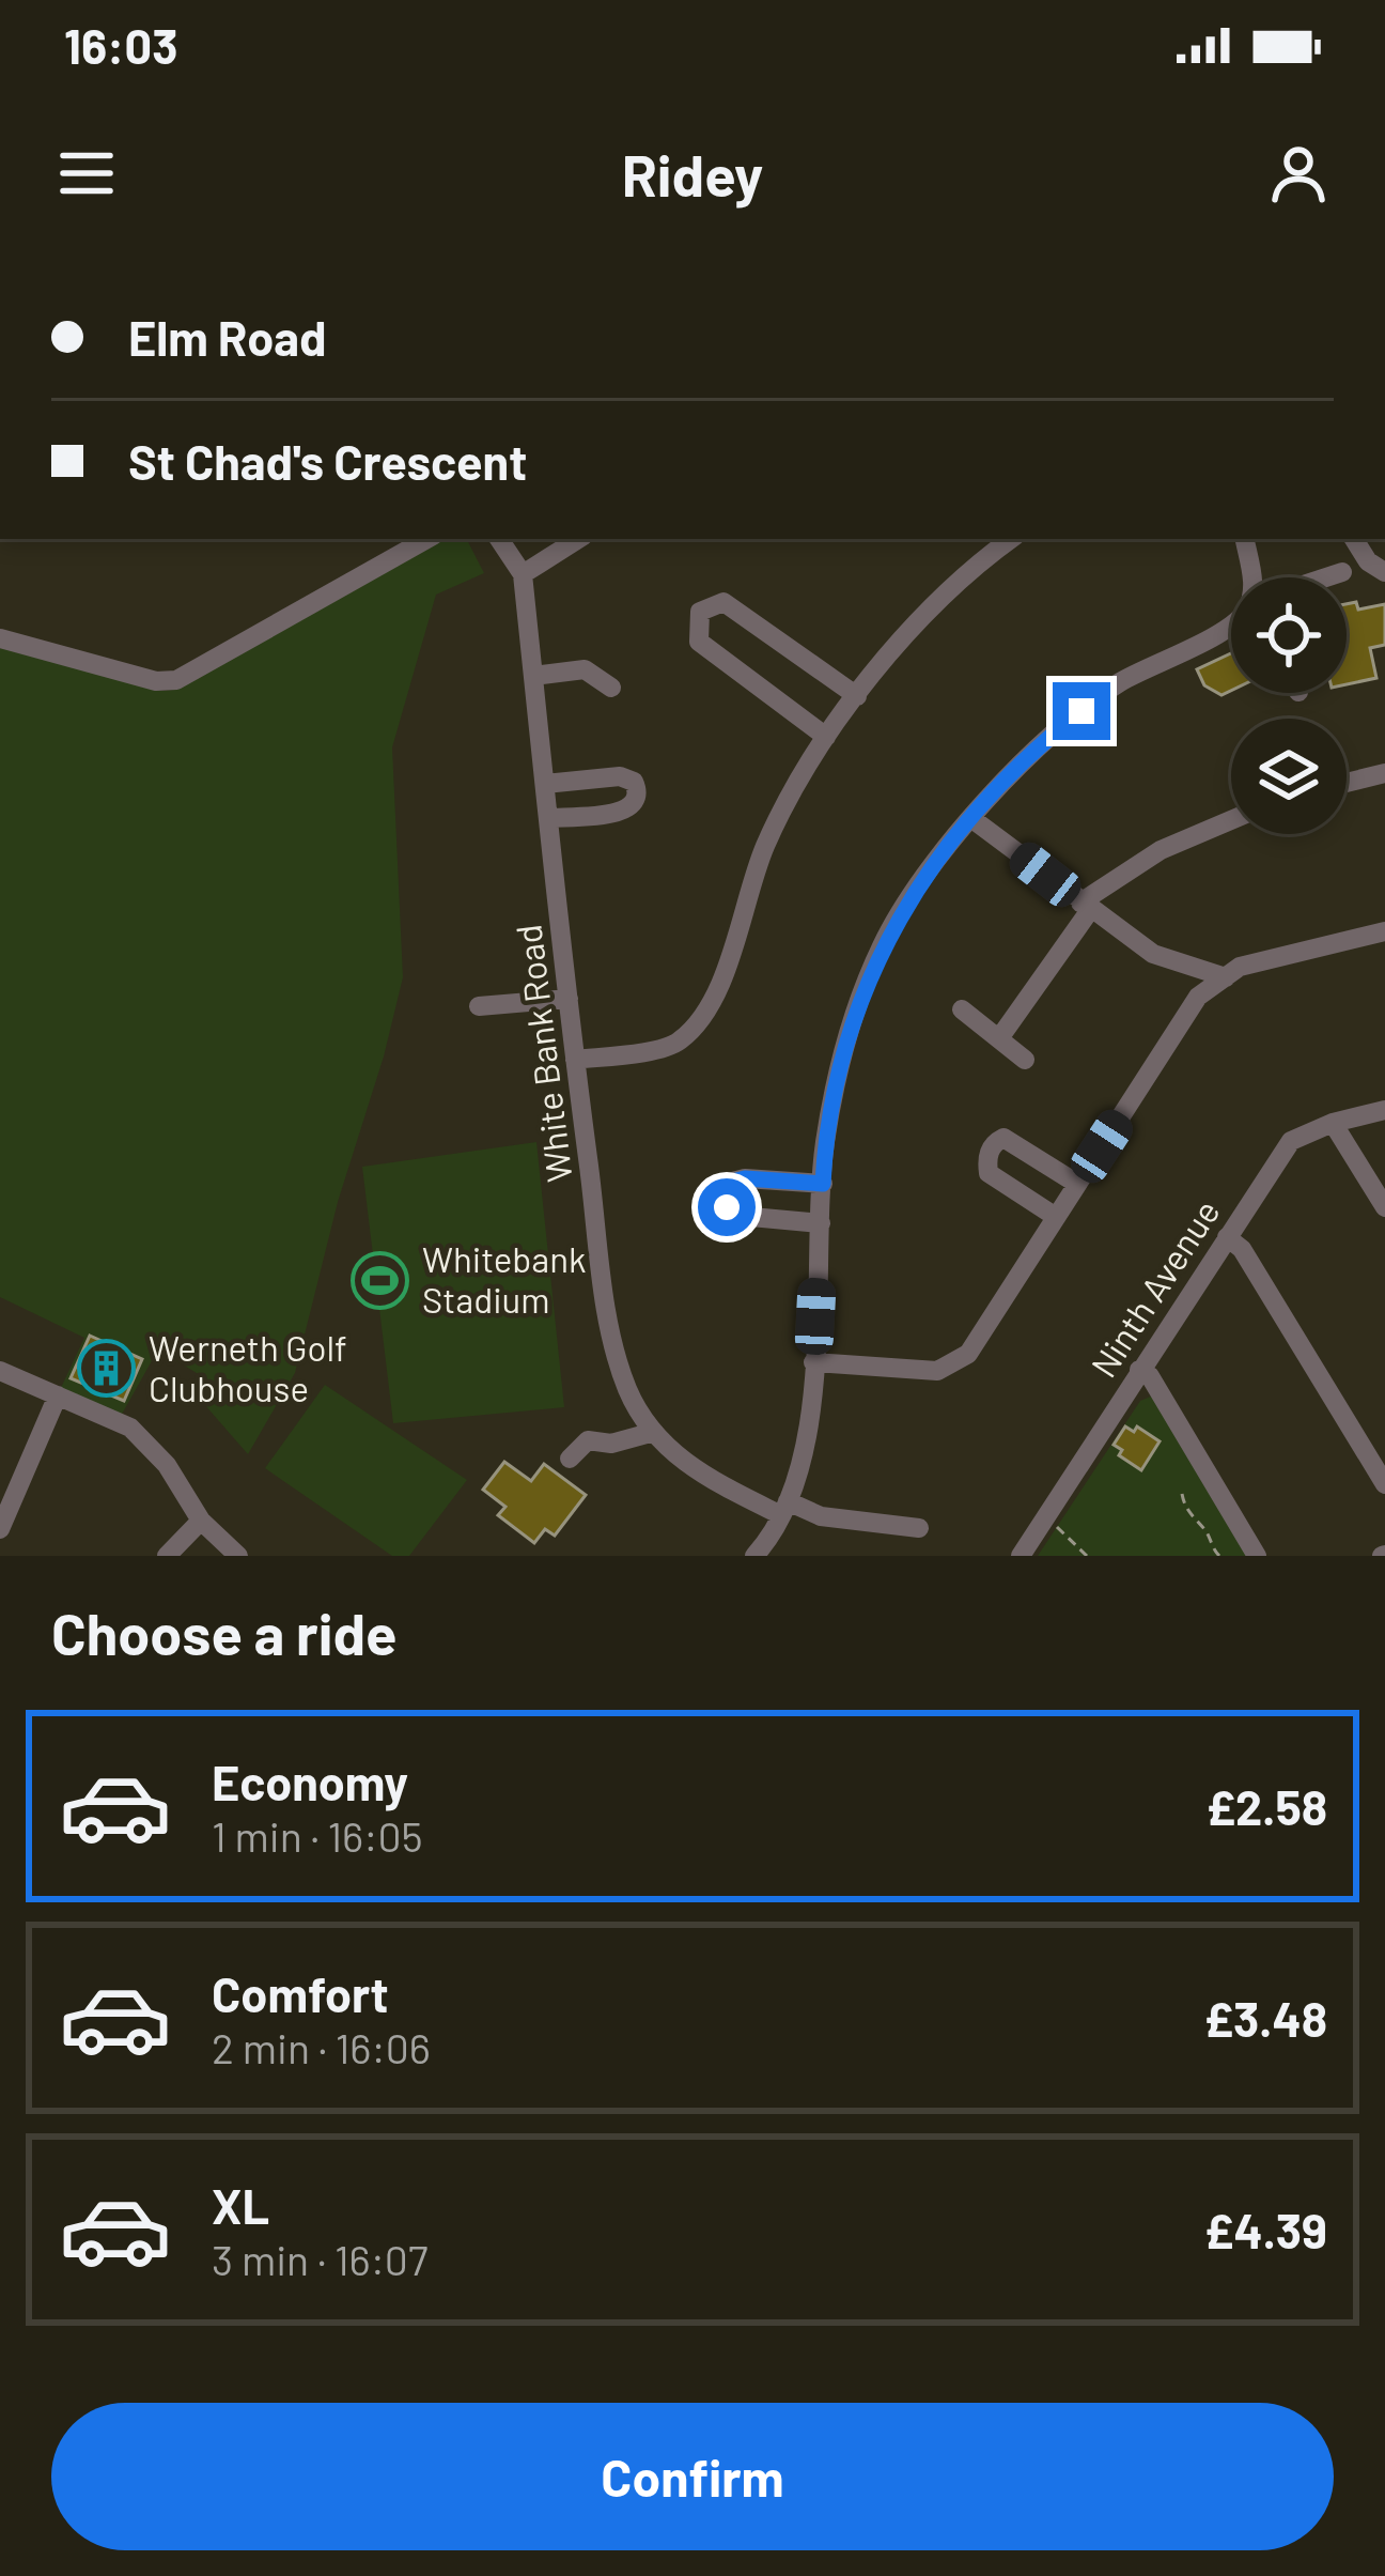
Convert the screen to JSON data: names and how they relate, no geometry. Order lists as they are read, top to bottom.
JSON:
{
  "streets": {
    "street": ["White Bank Road", "Ninth Avenue"]
  },
  "places": {
    "sports": ["Whitebank Stadium"],
    "building": ["Werneth Golf Clubhouse"]
  },
  "page": {
    "status": "16:03",
    "header": "Ridey",
    "banner": ["Elm Road", "St Chad's Crescent"],
    "heading": "Choose a ride",
    "list": [
      {
        "name": "Economy",
        "note": "1 min · 16:05",
        "value": "£2.58"
      },
      {
        "name": "Comfort",
        "note": "2 min · 16:06",
        "value": "£3.48"
      },
      {
        "name": "XL",
        "note": "3 min · 16:07",
        "value": "£4.39"
      }
    ],
    "buttons": "Confirm"
  }
}
